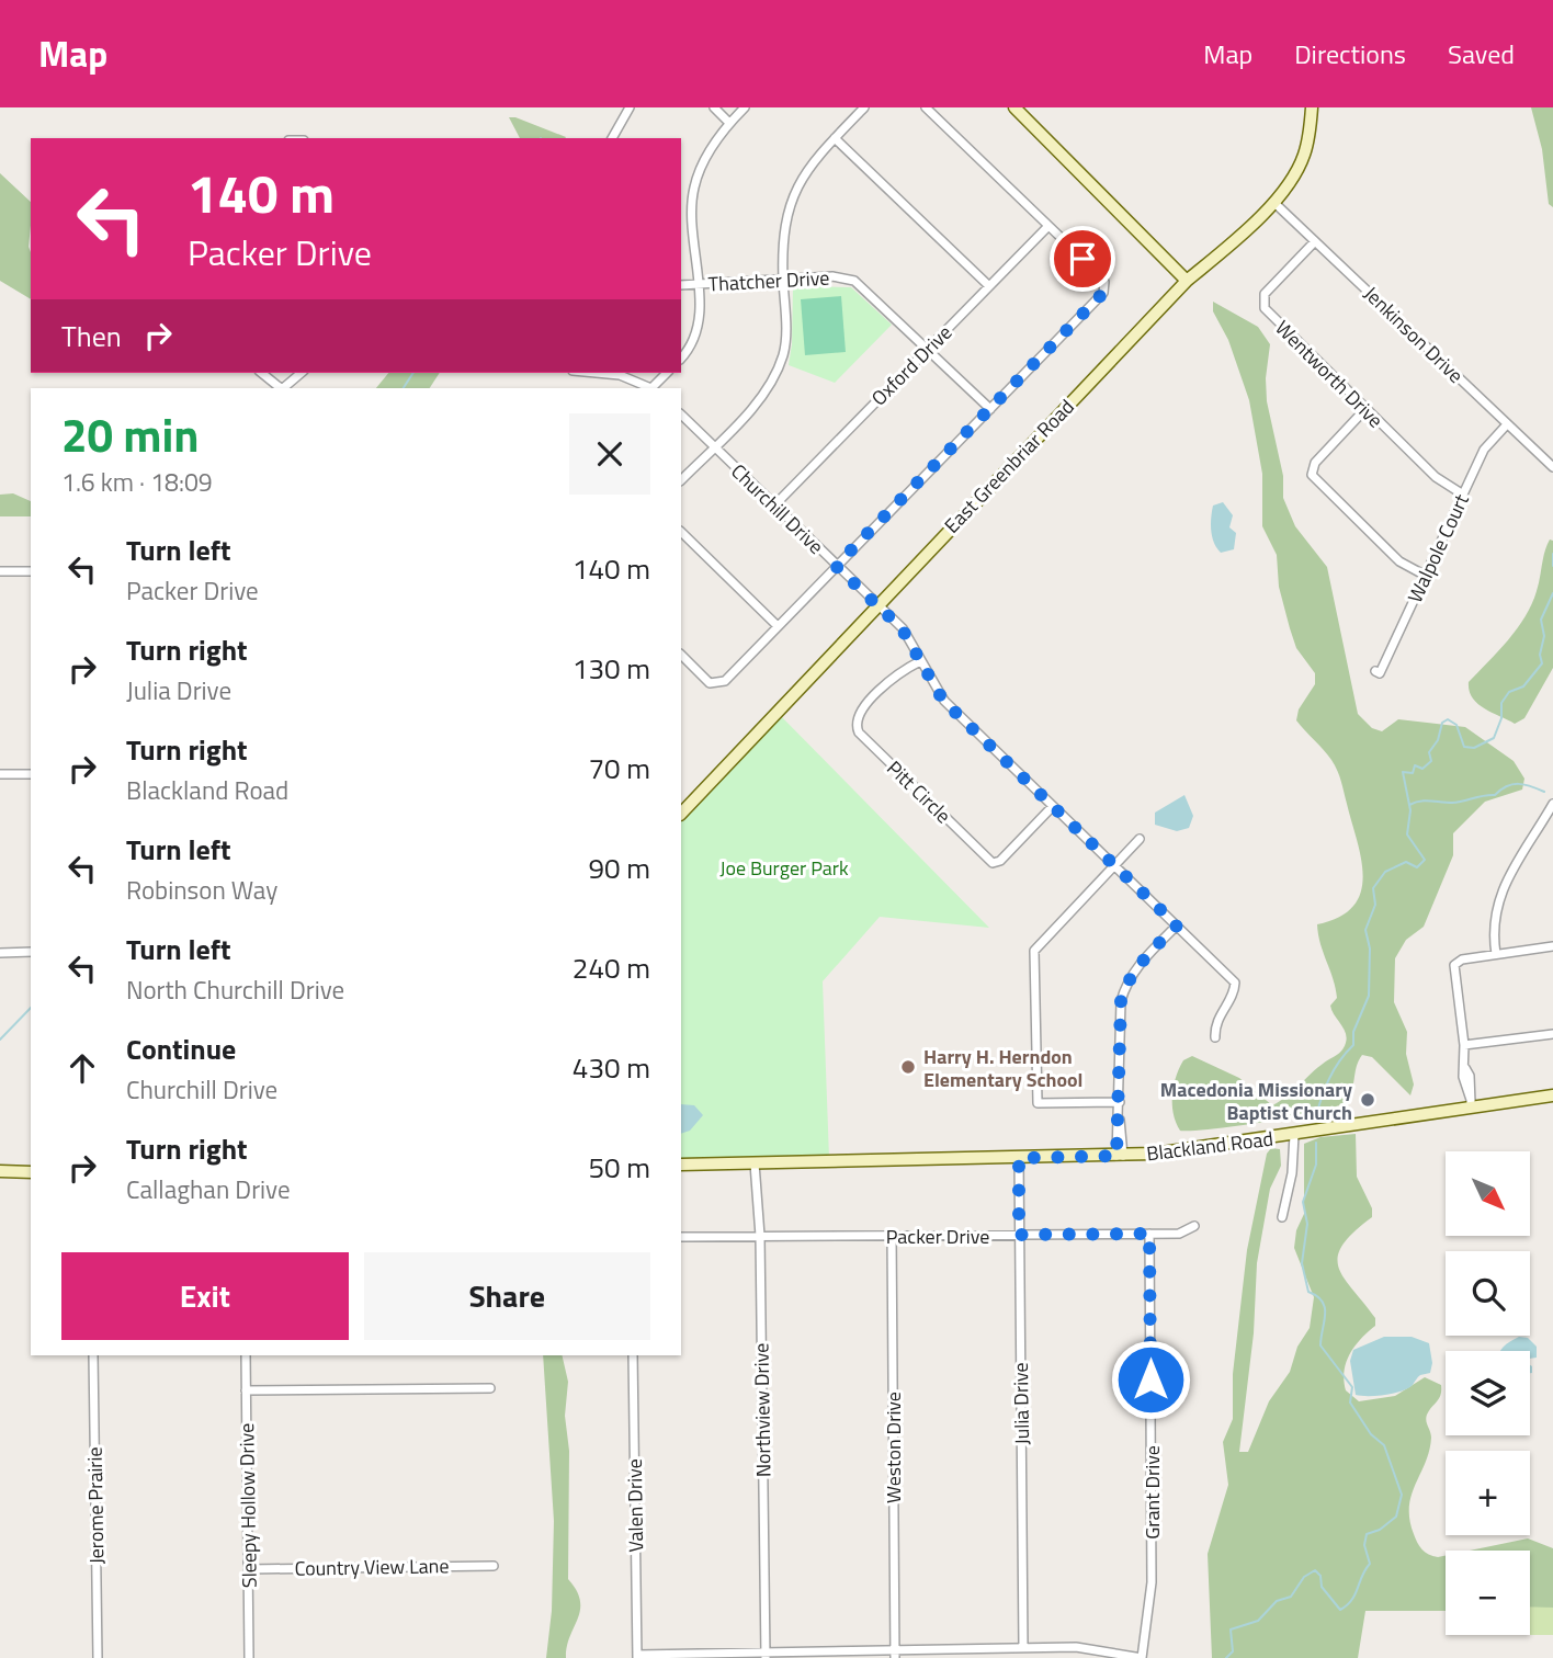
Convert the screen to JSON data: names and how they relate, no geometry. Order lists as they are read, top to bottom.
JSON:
{
  "streets": {
    "street": [
      "Thatcher Drive",
      "Jenkinson Drive",
      "Oxford Drive",
      "Wentworth Drive",
      "East Greenbriar Road",
      "Churchill Drive",
      "Walpole Court",
      "Pitt Circle",
      "Blackland Road",
      "Packer Drive",
      "Julia Drive",
      "Northview Drive",
      "Weston Drive",
      "Grant Drive",
      "Jerome Prairie",
      "Sleepy Hollow Drive",
      "Valen Drive",
      "Country View Lane"
    ]
  },
  "crossings": [
    ["Thatcher Drive", "Oxford Drive"],
    ["Jenkinson Drive", "Wentworth Drive"],
    ["Jenkinson Drive", "East Greenbriar Road"],
    ["Jenkinson Drive", "Walpole Court"],
    ["Oxford Drive", "Churchill Drive"],
    ["Wentworth Drive", "Walpole Court"],
    ["East Greenbriar Road", "Churchill Drive"],
    ["Churchill Drive", "Pitt Circle"],
    ["Blackland Road", "Julia Drive"],
    ["Blackland Road", "Northview Drive"],
    ["Packer Drive", "Julia Drive"],
    ["Packer Drive", "Northview Drive"],
    ["Packer Drive", "Weston Drive"],
    ["Packer Drive", "Grant Drive"],
    ["Sleepy Hollow Drive", "Country View Lane"]
  ],
  "parks": ["Joe Burger Park"],
  "places": ["Harry H. Herndon Elementary School", "Macedonia Missionary Baptist Church"],
  "north": "bottom right",
  "page": {
    "header": "Map",
    "nav": ["Map", "Directions", "Saved"],
    "turn": ["140 m", "Packer Drive"],
    "then": "Then",
    "heading": ["20 min", "1.6 km · 18:09"],
    "list": [
      {
        "name": "Turn left",
        "note": "Packer Drive",
        "value": "140 m"
      },
      {
        "name": "Turn right",
        "note": "Julia Drive",
        "value": "130 m"
      },
      {
        "name": "Turn right",
        "note": "Blackland Road",
        "value": "70 m"
      },
      {
        "name": "Turn left",
        "note": "Robinson Way",
        "value": "90 m"
      },
      {
        "name": "Turn left",
        "note": "North Churchill Drive",
        "value": "240 m"
      },
      {
        "name": "Continue",
        "note": "Churchill Drive",
        "value": "430 m"
      },
      {
        "name": "Turn right",
        "note": "Callaghan Drive",
        "value": "50 m"
      }
    ],
    "map_buttons": ["+", "−"],
    "buttons": ["Exit", "Share"]
  }
}
